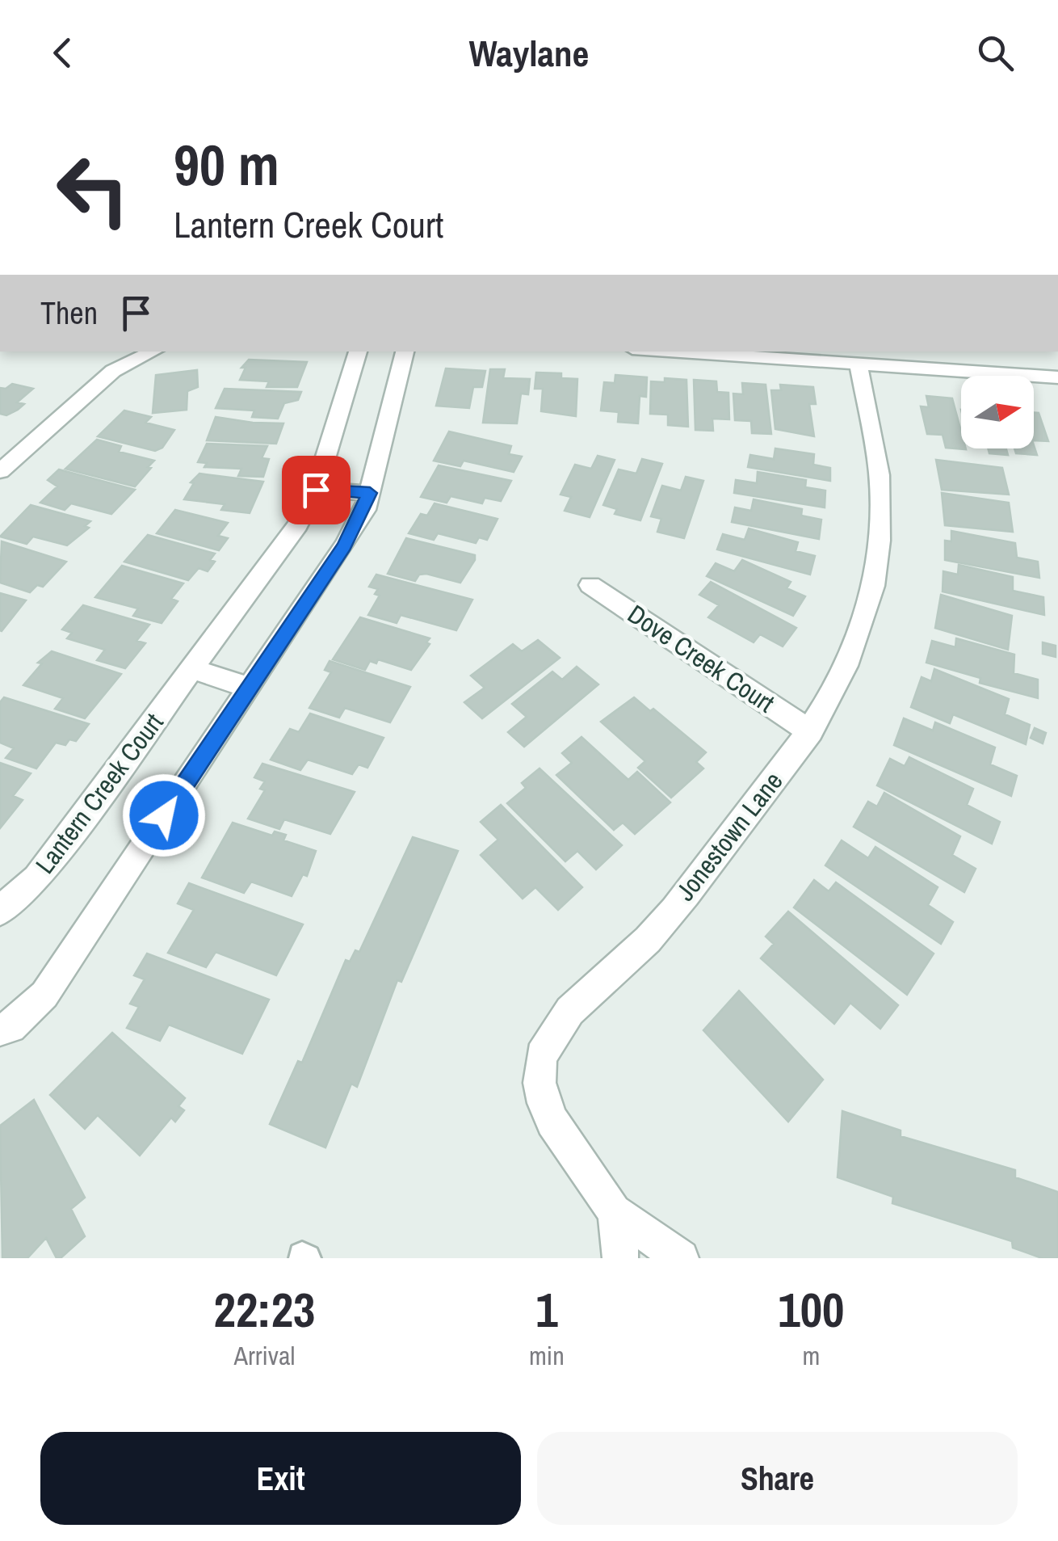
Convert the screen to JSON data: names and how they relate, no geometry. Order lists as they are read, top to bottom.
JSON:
{
  "streets": {
    "street": ["Dove Creek Court", "Lantern Creek Court", "Jonestown Lane"]
  },
  "crossings": [
    ["Dove Creek Court", "Jonestown Lane"]
  ],
  "north": "right",
  "page": {
    "header": "Waylane",
    "turn": ["90 m", "Lantern Creek Court"],
    "then": "Then",
    "eta": [
      "22:23",
      "Arrival",
      "1",
      "min",
      "100",
      "m"
    ],
    "buttons": ["Exit", "Share"]
  }
}
